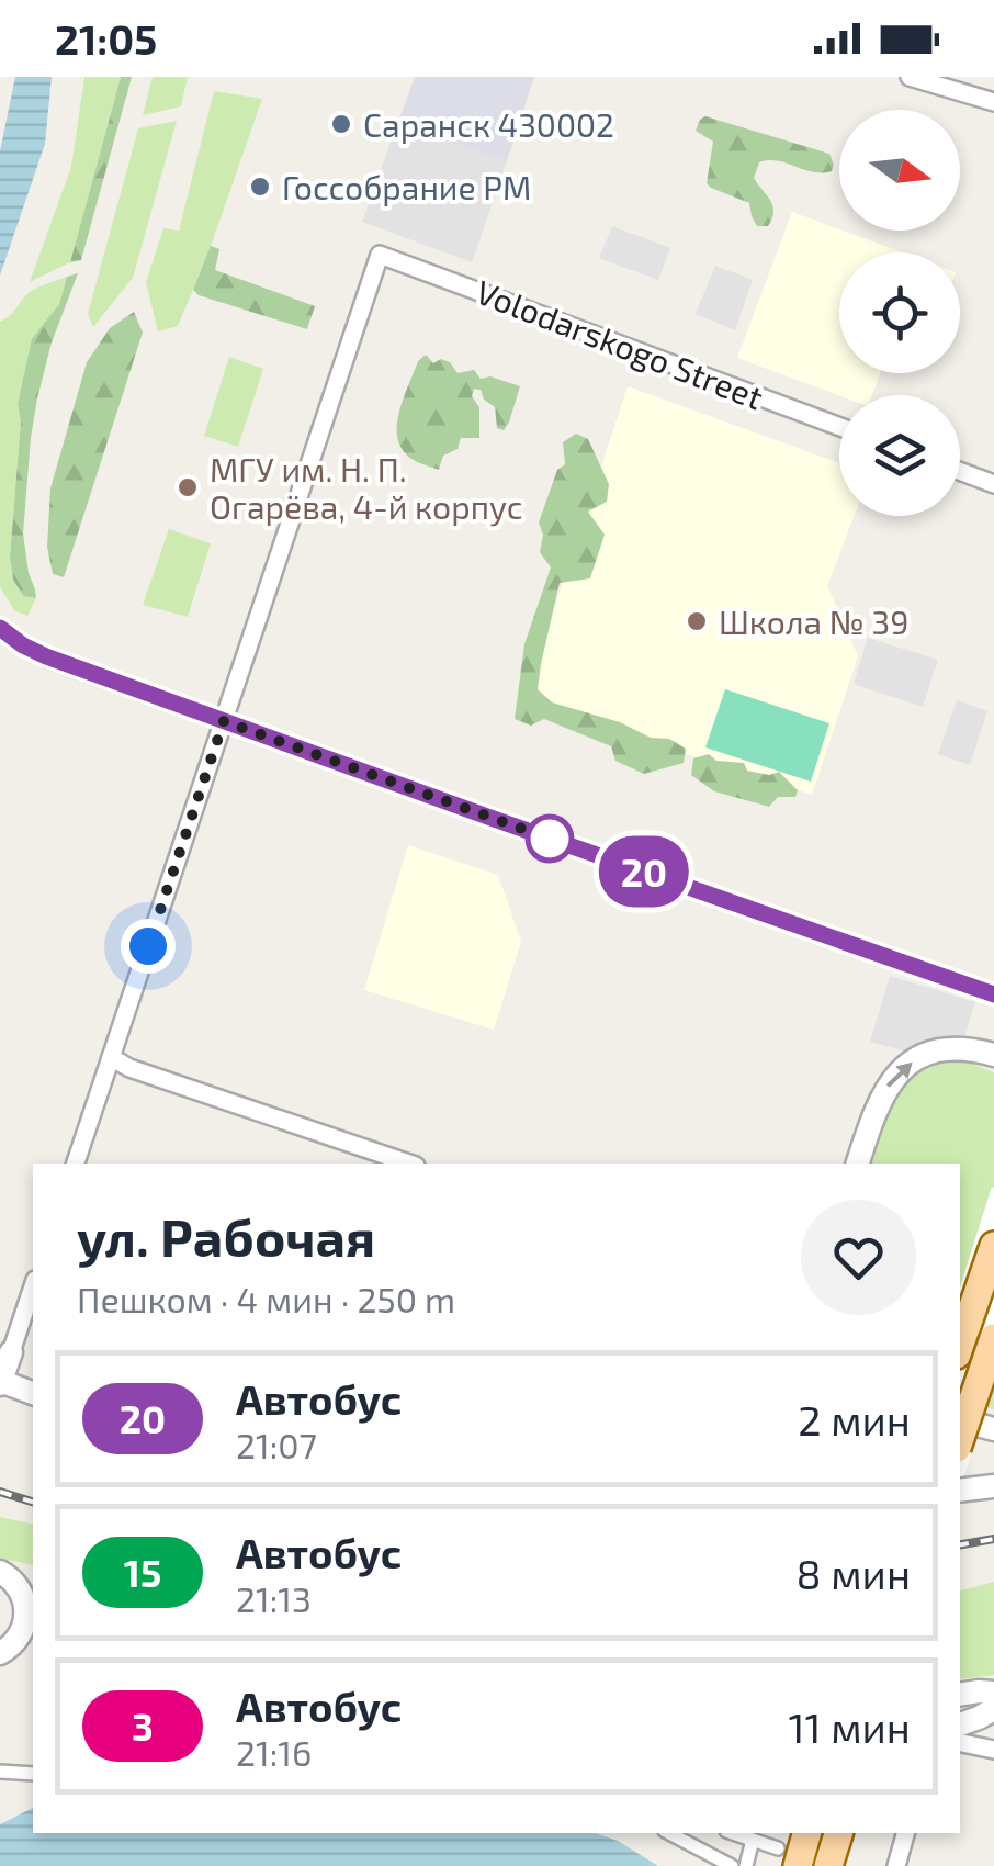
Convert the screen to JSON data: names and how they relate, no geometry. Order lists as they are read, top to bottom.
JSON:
{
  "streets": {
    "street": ["Volodarskogo Street"]
  },
  "places": [
    "Саранск 430002",
    "Госсобрание РМ",
    "МГУ им. Н. П. Огарёва, 4-й корпус",
    "Школа № 39"
  ],
  "lines": ["bus line 20"],
  "north": "right",
  "page": {
    "status": "21:05",
    "on_map": "20",
    "heading": ["ул. Рабочая", "Пешком · 4 мин · 250 m"],
    "list": [
      {
        "mark": "20",
        "name": "Автобус",
        "note": "21:07",
        "value": "2 мин"
      },
      {
        "mark": "15",
        "name": "Автобус",
        "note": "21:13",
        "value": "8 мин"
      },
      {
        "mark": "3",
        "name": "Автобус",
        "note": "21:16",
        "value": "11 мин"
      }
    ]
  }
}
